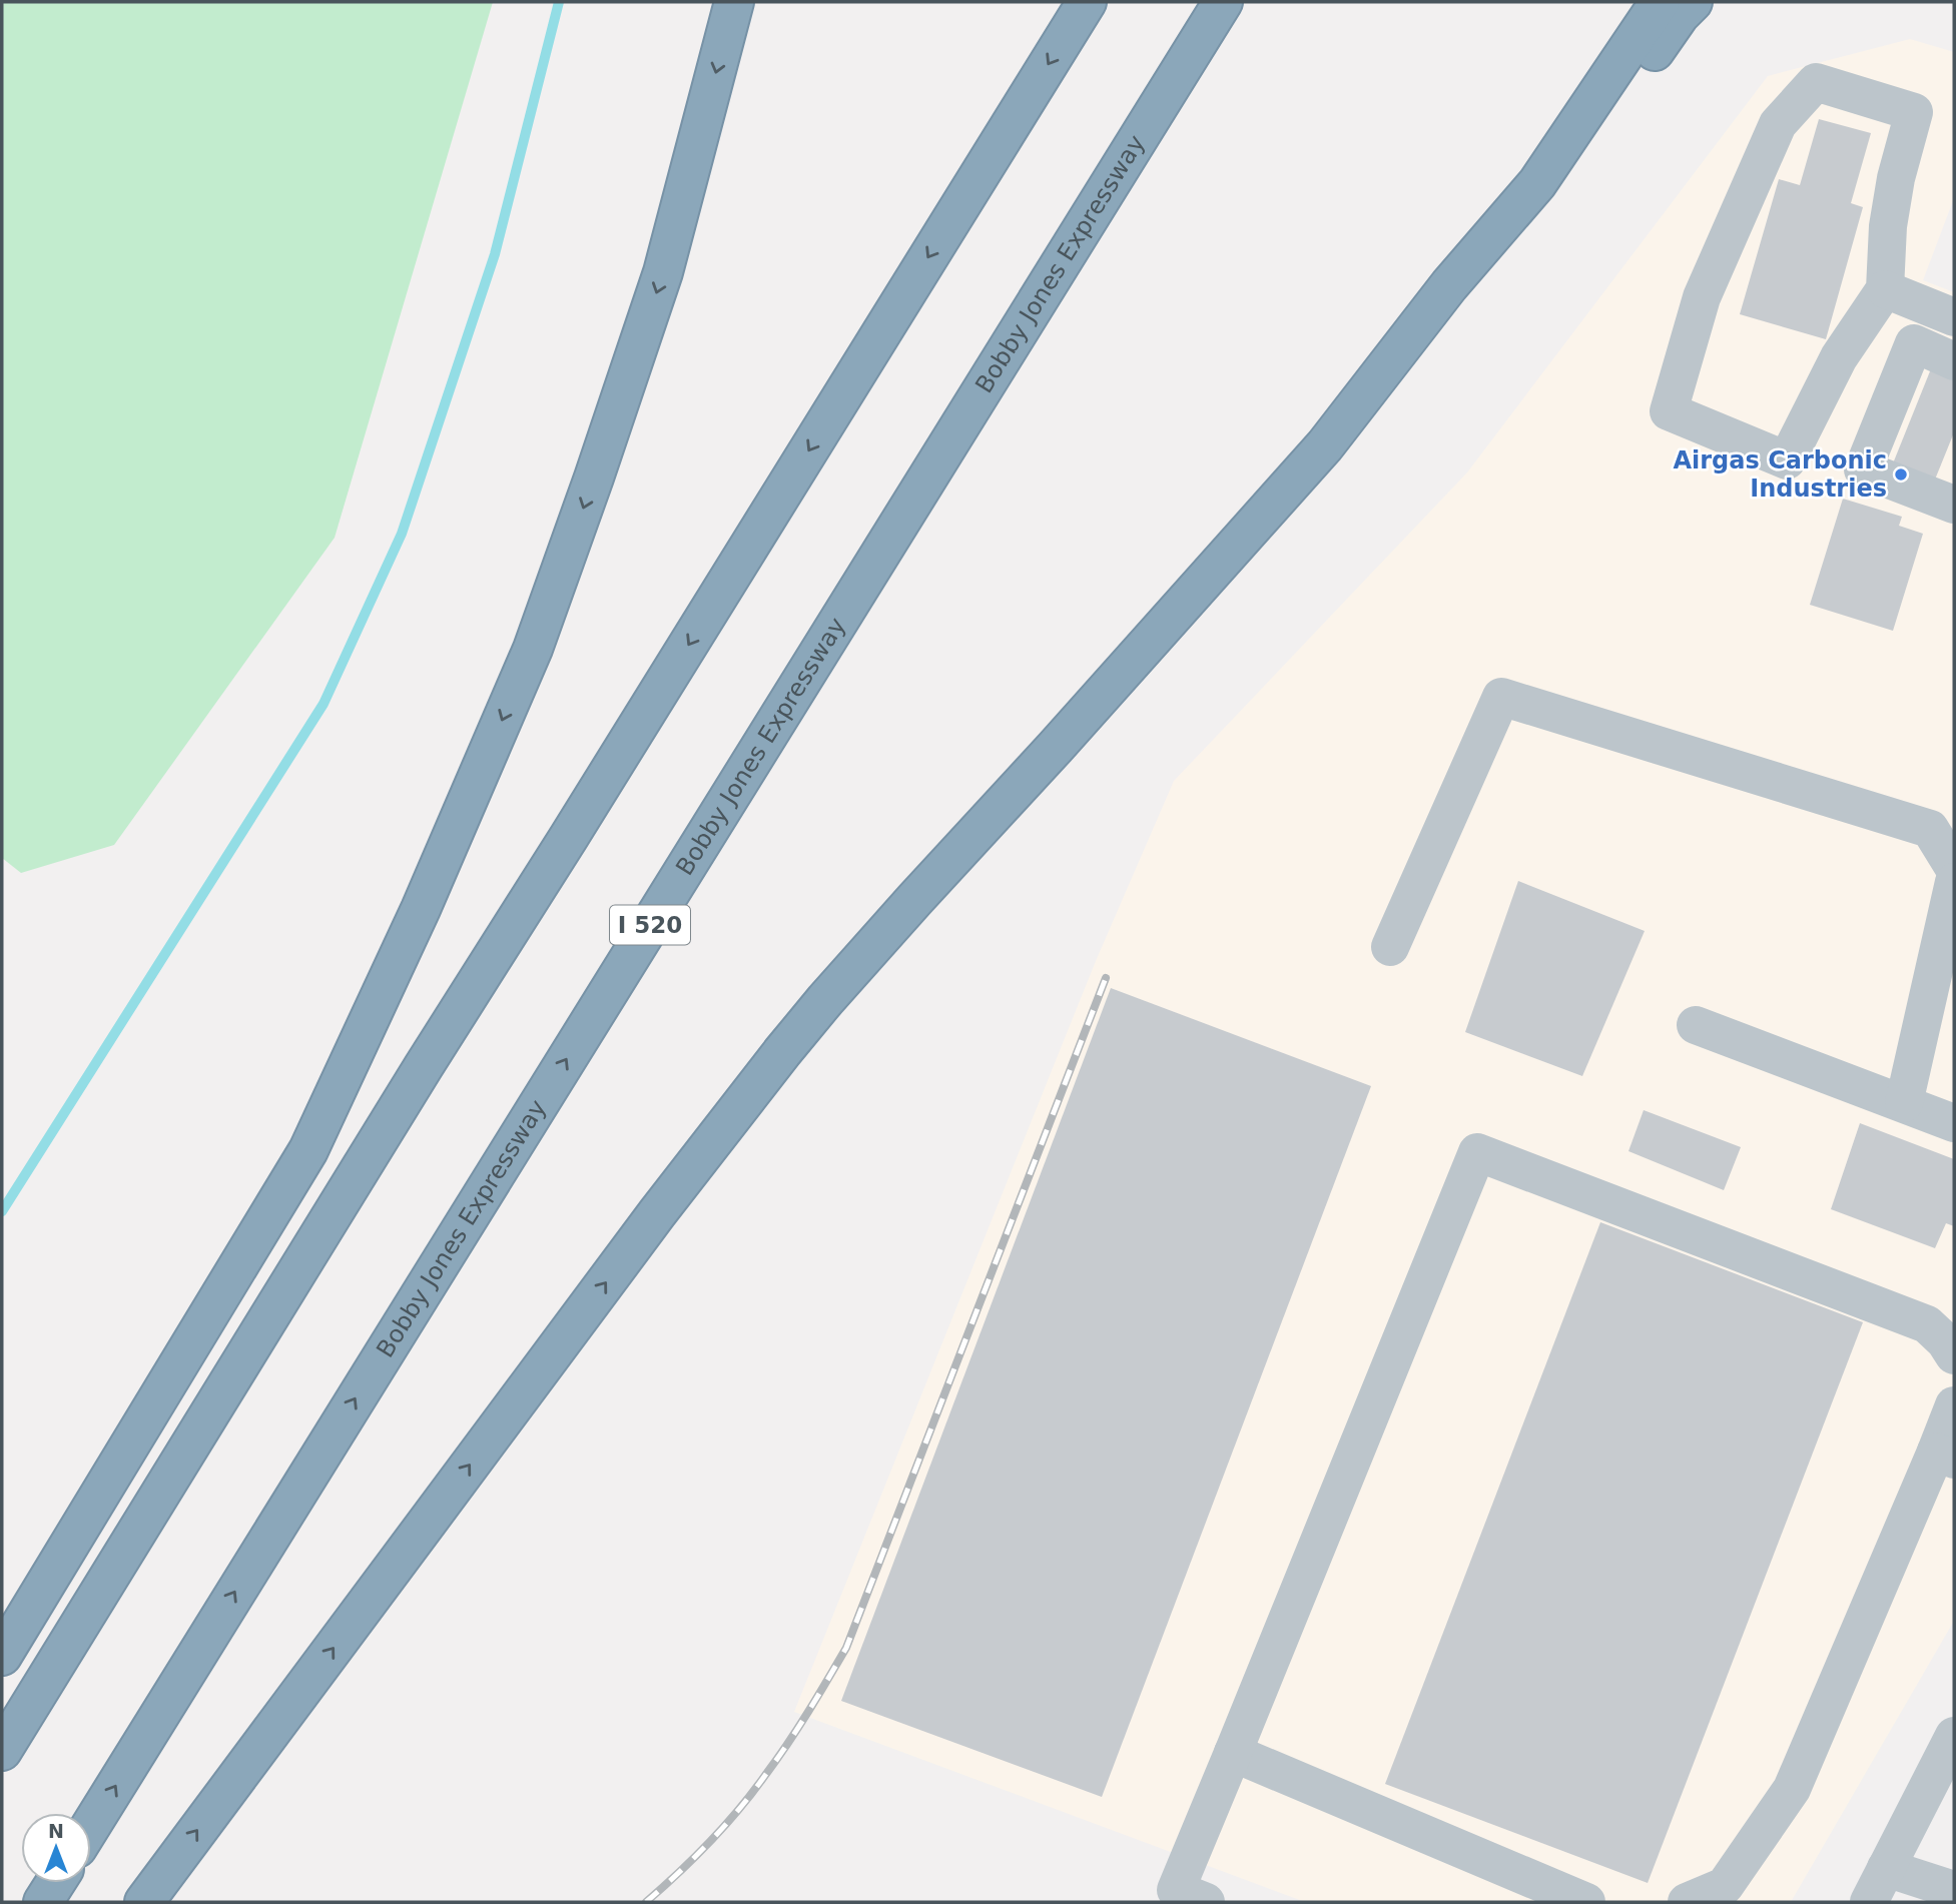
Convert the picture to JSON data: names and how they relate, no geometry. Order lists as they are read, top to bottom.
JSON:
{
  "streets": {
    "highway": ["Bobby Jones Expressway", "I 520"]
  },
  "places": ["Airgas Carbonic Industries"],
  "north": "top"
}
